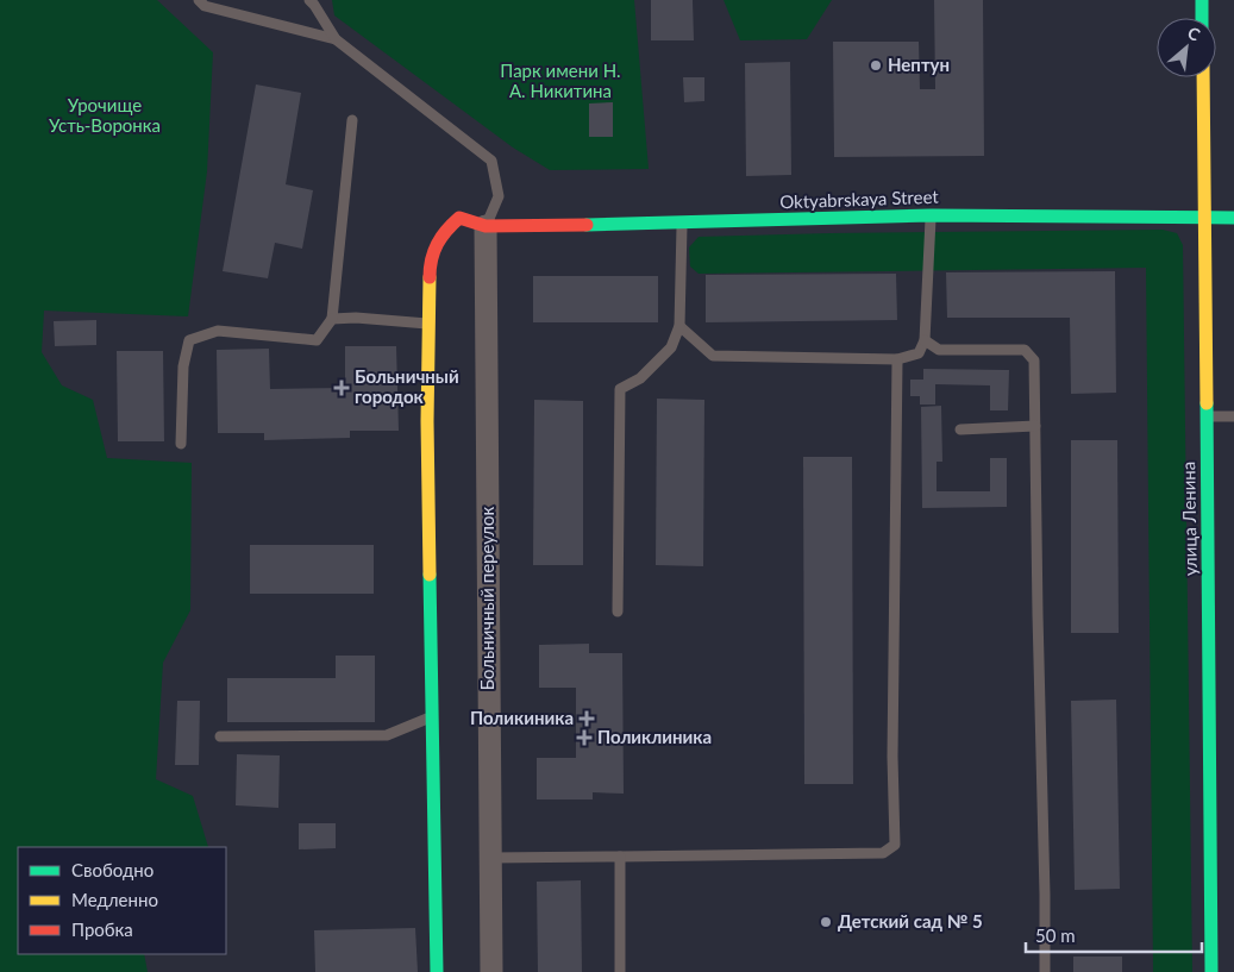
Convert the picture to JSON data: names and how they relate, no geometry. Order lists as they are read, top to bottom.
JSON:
{
  "streets": {
    "street": ["Oktyabrskaya Street", "улица Ленина", "Больничный переулок"]
  },
  "crossings": [
    ["Oktyabrskaya Street", "улица Ленина"],
    ["Oktyabrskaya Street", "Больничный переулок"]
  ],
  "parks": ["Парк имени Н. А. Никитина", "Урочище Усть-Воронка"],
  "places": {
    "other": ["Нептун", "Детский сад № 5"],
    "health": ["Больничный городок", "Поликиника", "Поликлиника"]
  },
  "legend": ["Свободно", "Медленно", "Пробка"],
  "scale_bar": "50 m",
  "north": "top right"
}
